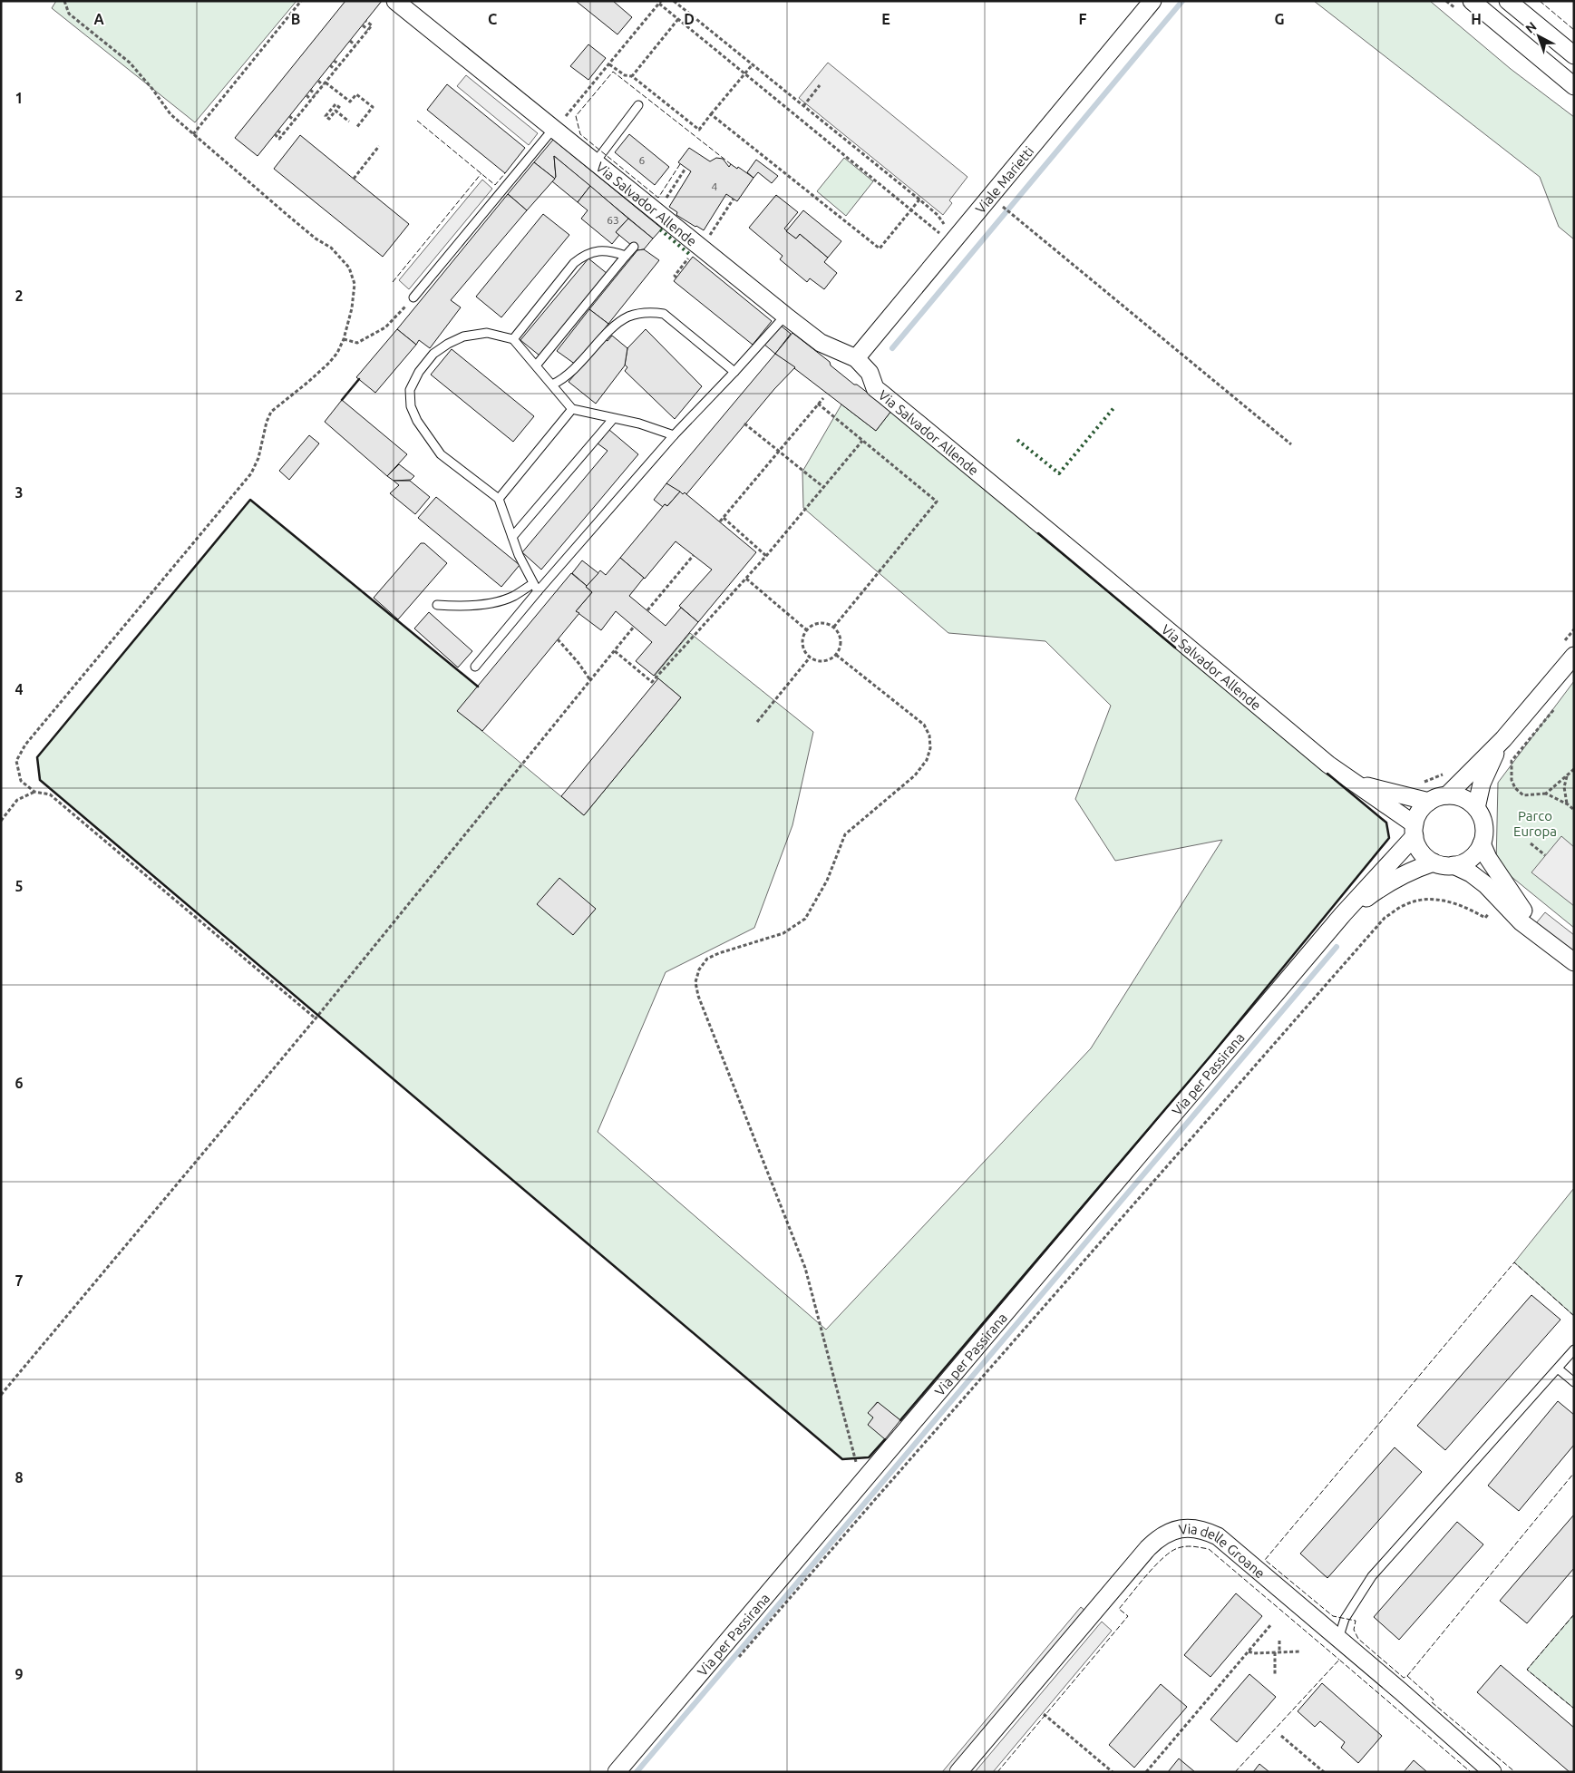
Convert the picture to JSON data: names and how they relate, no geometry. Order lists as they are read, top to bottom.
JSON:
{
  "streets": {
    "street": [
      "Viale Marietti",
      "Via Salvador Allende",
      "Via per Passirana",
      "Via delle Groane"
    ]
  },
  "crossings": [
    ["Viale Marietti", "Via Salvador Allende"],
    ["Via Salvador Allende", "Via per Passirana"]
  ],
  "parks": ["Parco Europa"],
  "house_numbers": ["6", "4", "63"],
  "north": "top left",
  "grid": {
    "columns": [
      "A",
      "B",
      "C",
      "D",
      "E",
      "F",
      "G",
      "H"
    ],
    "rows": [
      "1",
      "2",
      "3",
      "4",
      "5",
      "6",
      "7",
      "8",
      "9"
    ]
  }
}
